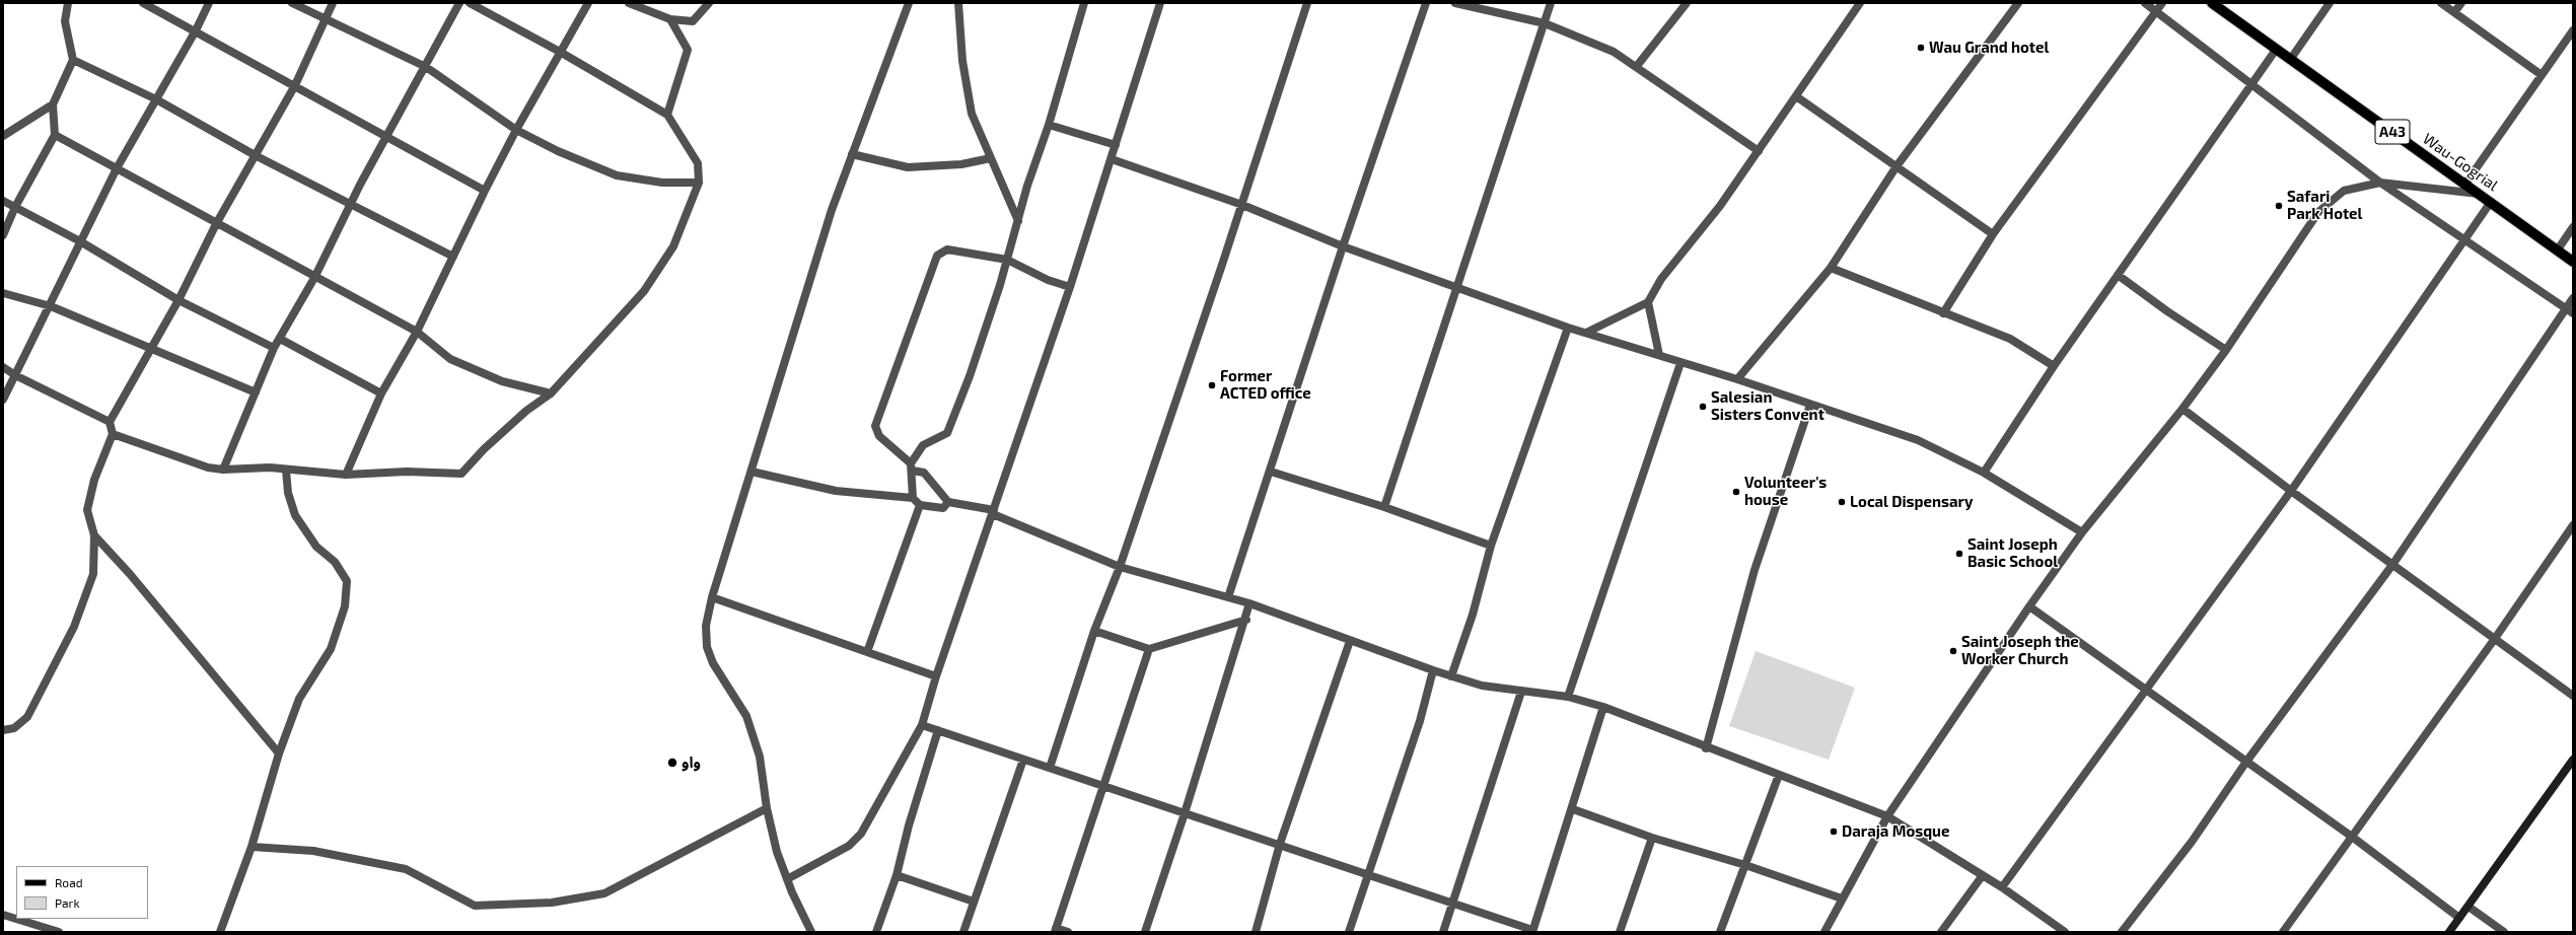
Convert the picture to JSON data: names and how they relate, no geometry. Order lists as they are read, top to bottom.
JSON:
{
  "streets": {
    "main road": ["A43", "Wau-Gogrial"]
  },
  "places": [
    "Wau Grand hotel",
    "Safari Park Hotel",
    "Former ACTED office",
    "Salesian Sisters Convent",
    "Volunteer's house",
    "Local Dispensary",
    "Saint Joseph Basic School",
    "Saint Joseph the Worker Church",
    "واو",
    "Daraja Mosque"
  ],
  "legend": ["Road", "Park"]
}
